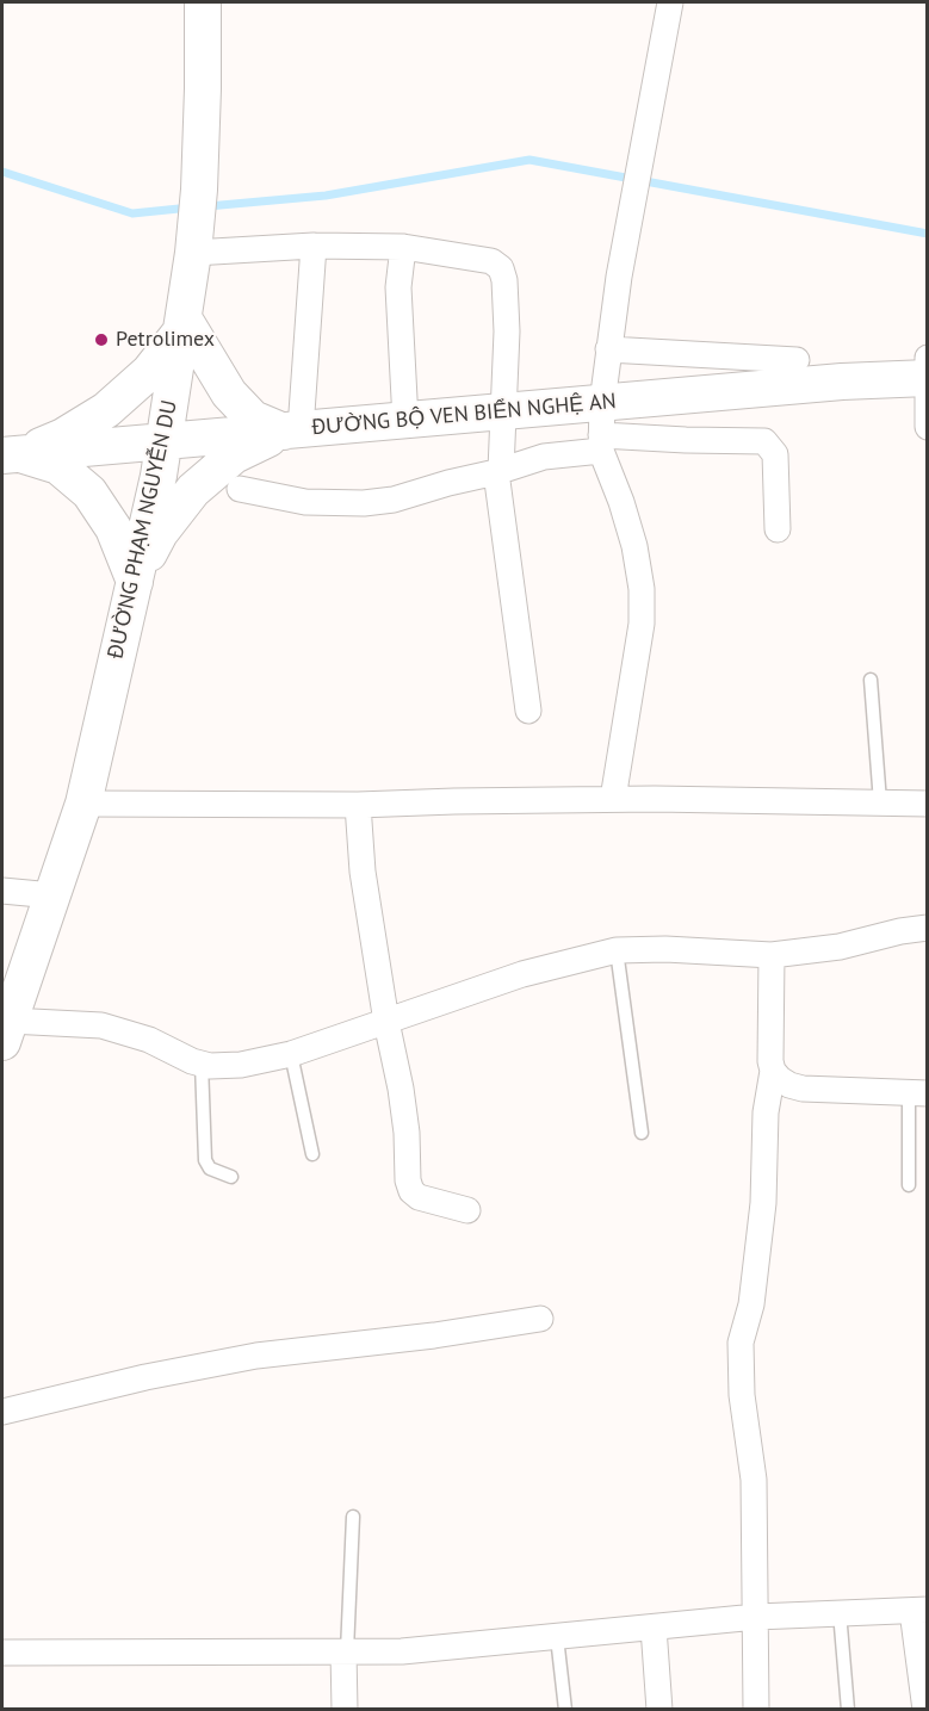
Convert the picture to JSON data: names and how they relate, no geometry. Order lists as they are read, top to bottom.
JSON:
{
  "streets": {
    "main road": ["ĐƯỜNG BỘ VEN BIỂN NGHỆ AN", "ĐƯỜNG PHẠM NGUYỄN DU"]
  },
  "crossings": [
    ["ĐƯỜNG BỘ VEN BIỂN NGHỆ AN", "ĐƯỜNG PHẠM NGUYỄN DU"]
  ],
  "places": ["Petrolimex"]
}
